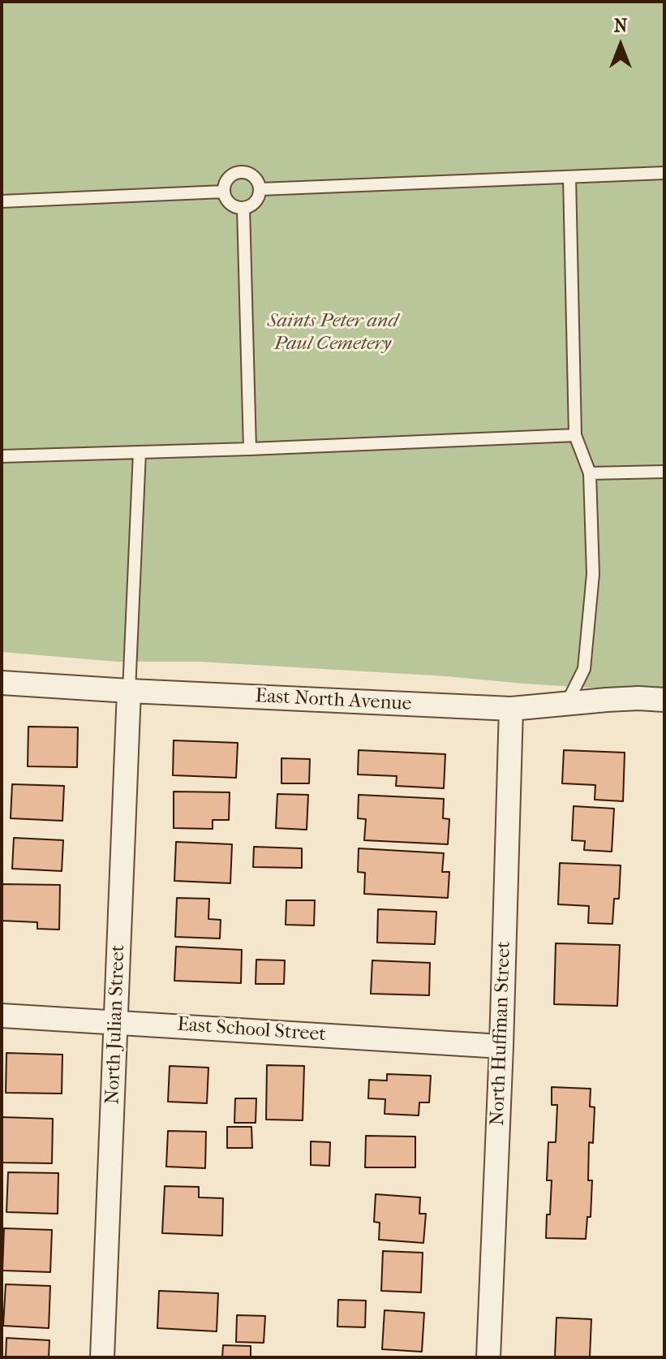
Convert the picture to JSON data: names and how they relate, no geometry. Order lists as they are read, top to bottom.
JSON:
{
  "streets": {
    "street": [
      "East North Avenue",
      "North Julian Street",
      "East School Street",
      "North Huffman Street"
    ]
  },
  "crossings": [
    ["East North Avenue", "North Julian Street"],
    ["East North Avenue", "North Huffman Street"],
    ["North Julian Street", "East School Street"],
    ["East School Street", "North Huffman Street"]
  ],
  "parks": ["Saints Peter and Paul Cemetery"],
  "north": "top"
}
